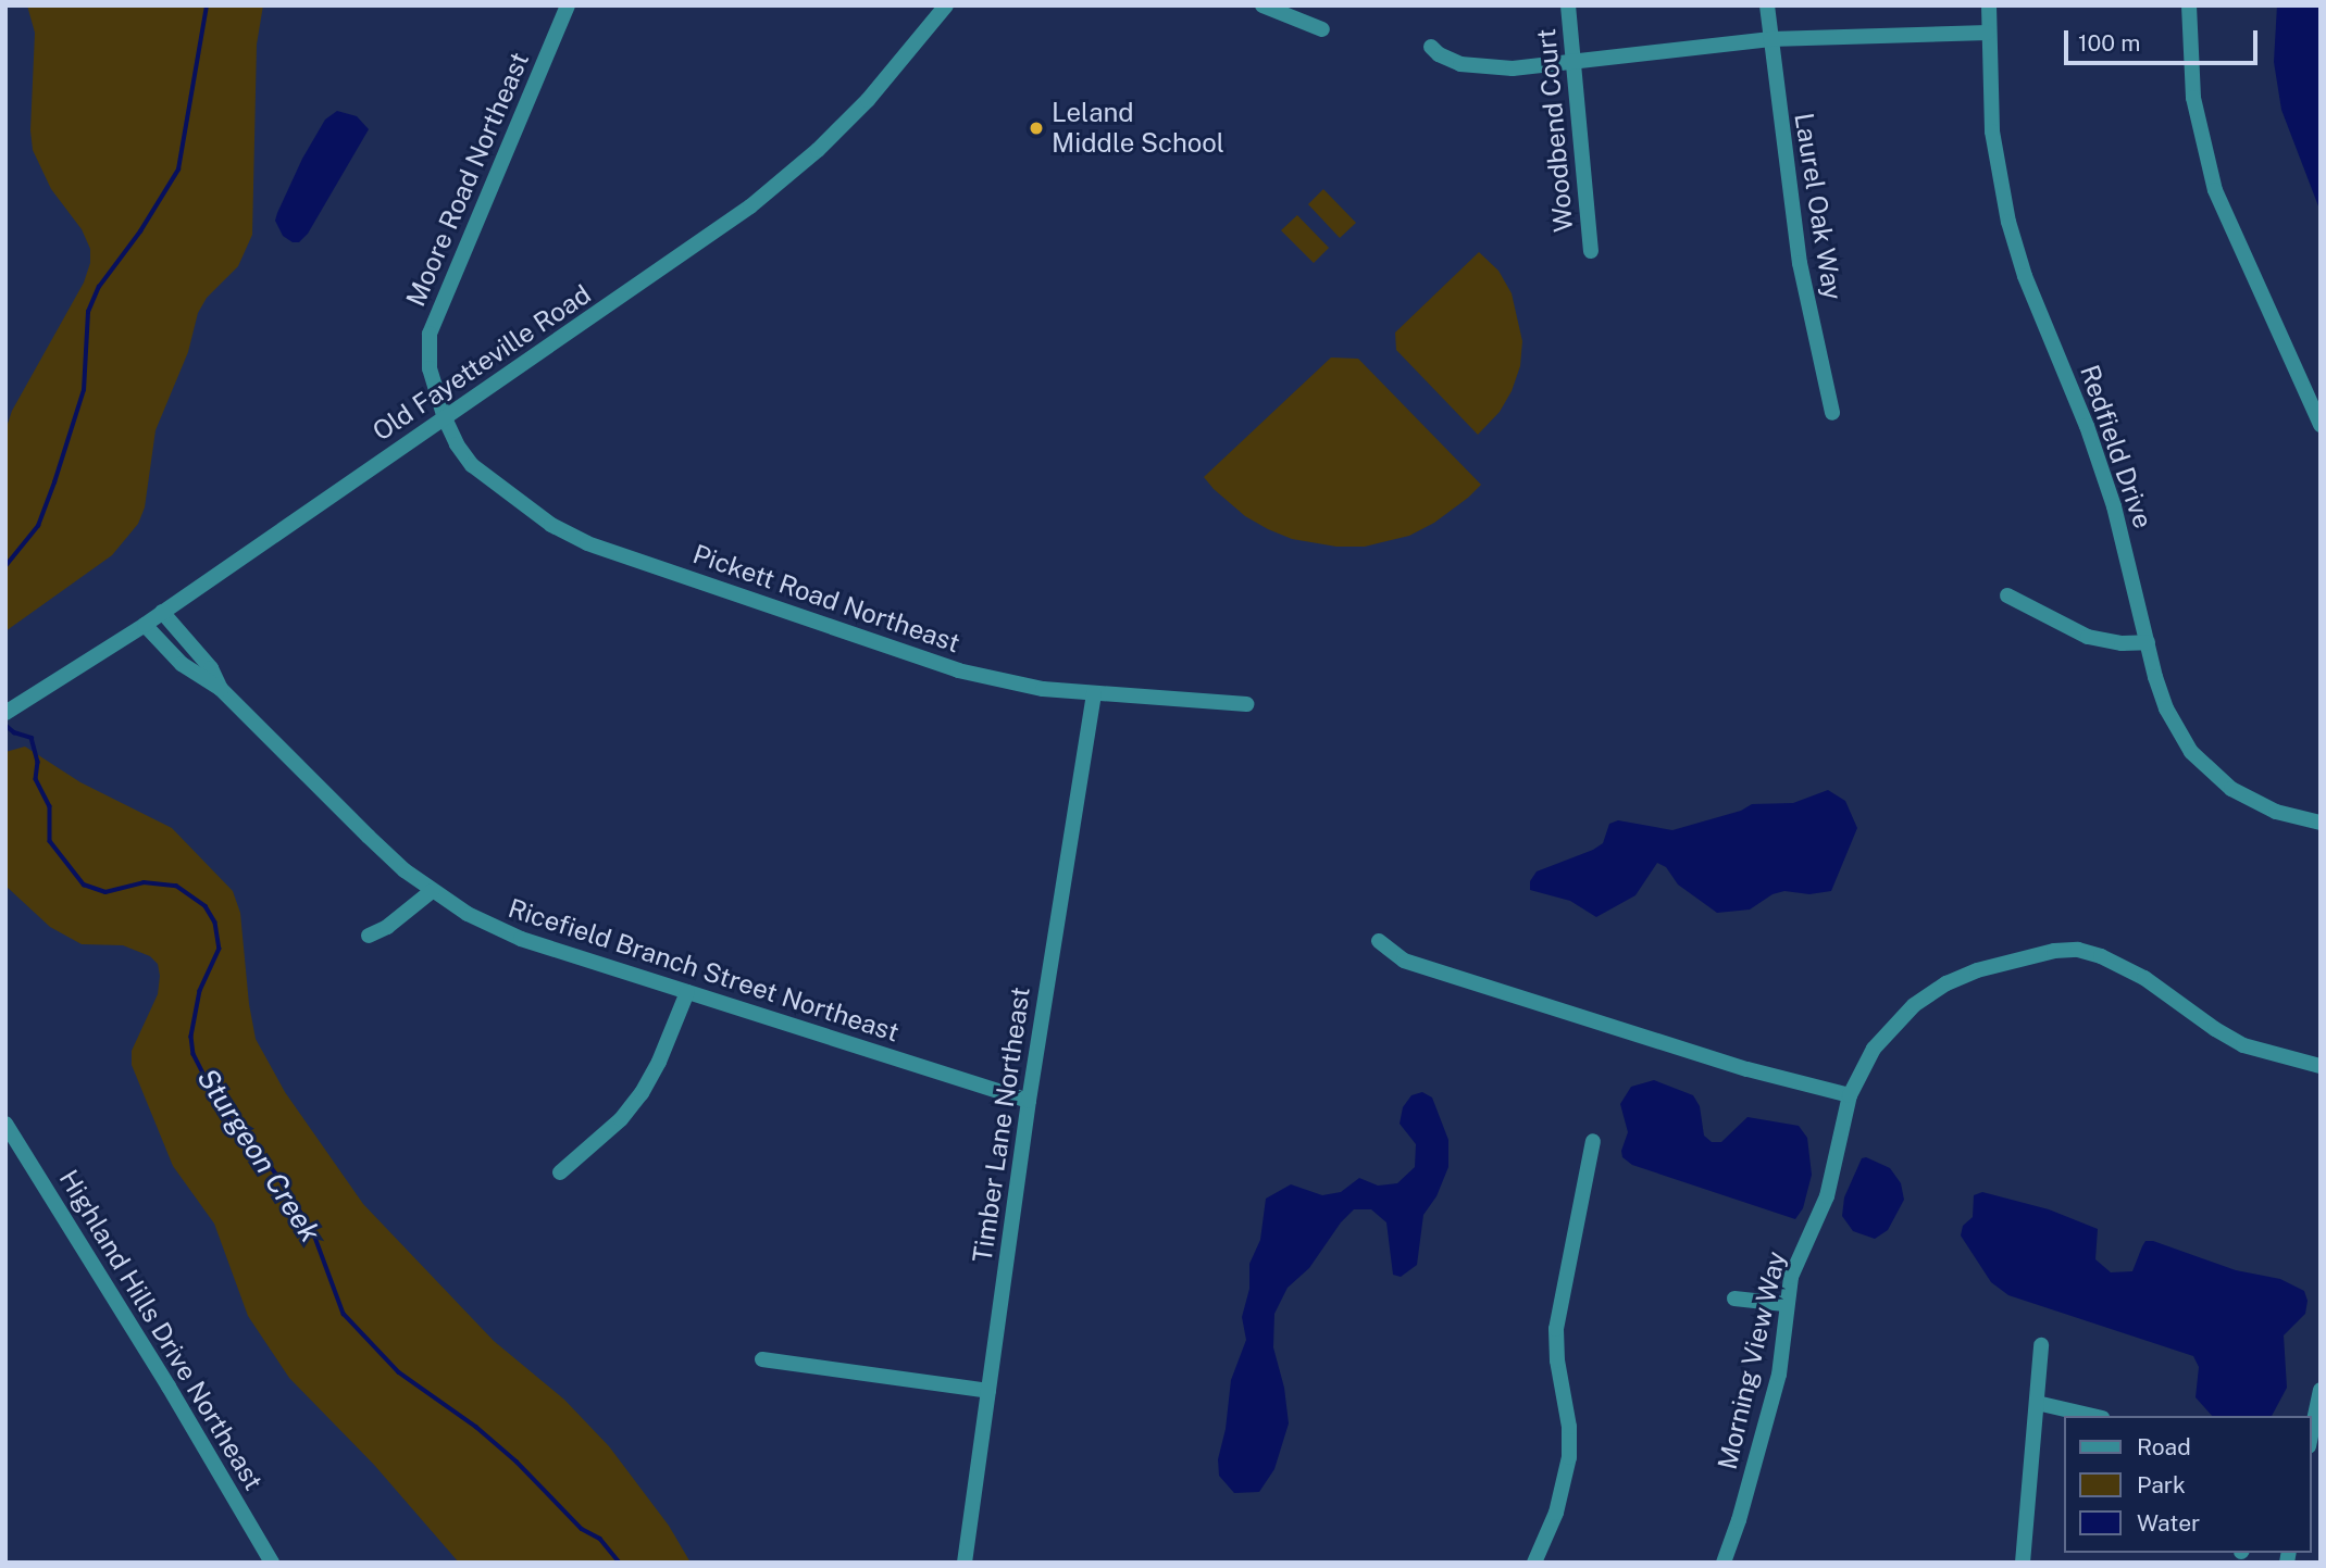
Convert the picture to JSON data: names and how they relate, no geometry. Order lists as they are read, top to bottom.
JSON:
{
  "streets": {
    "street": [
      "Woodbend Court",
      "Moore Road Northeast",
      "Laurel Oak Way",
      "Old Fayetteville Road",
      "Redfield Drive",
      "Pickett Road Northeast",
      "Ricefield Branch Street Northeast",
      "Timber Lane Northeast",
      "Highland Hills Drive Northeast",
      "Morning View Way"
    ]
  },
  "crossings": [
    ["Moore Road Northeast", "Old Fayetteville Road"],
    ["Moore Road Northeast", "Pickett Road Northeast"],
    ["Old Fayetteville Road", "Pickett Road Northeast"],
    ["Old Fayetteville Road", "Ricefield Branch Street Northeast"],
    ["Pickett Road Northeast", "Timber Lane Northeast"],
    ["Ricefield Branch Street Northeast", "Timber Lane Northeast"]
  ],
  "water": ["Sturgeon Creek"],
  "places": ["Leland Middle School"],
  "legend": ["Road", "Park", "Water"],
  "scale_bar": "100 m"
}
